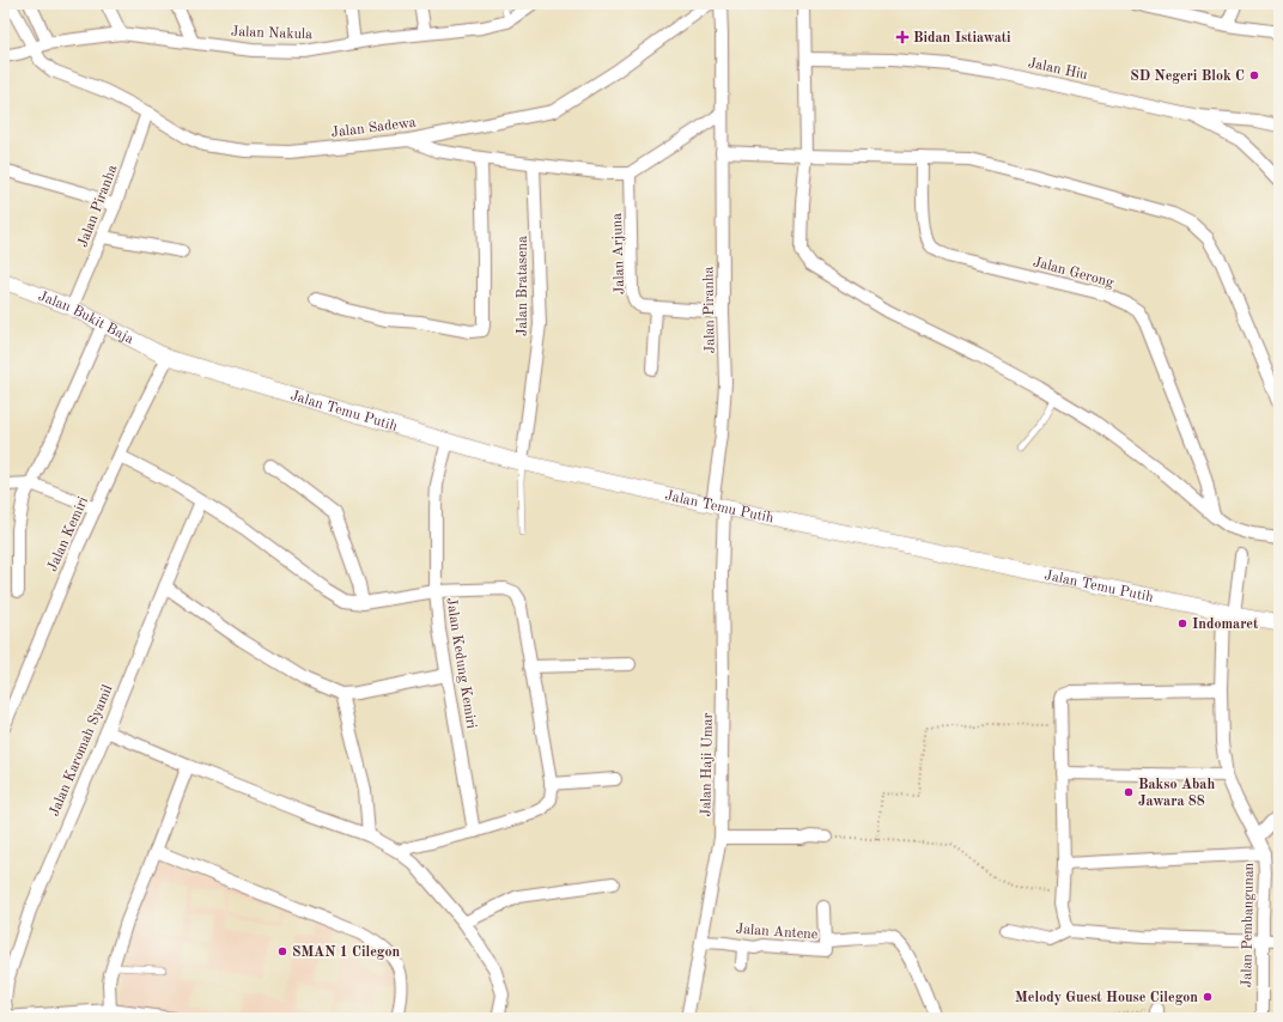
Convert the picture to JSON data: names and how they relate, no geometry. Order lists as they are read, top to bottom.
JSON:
{
  "streets": {
    "street": [
      "Jalan Nakula",
      "Jalan Hiu",
      "Jalan Sadewa",
      "Jalan Piranha",
      "Jalan Arjuna",
      "Jalan Gerong",
      "Jalan Bratasena",
      "Jalan Bukit Baja",
      "Jalan Temu Putih",
      "Jalan Kemiri",
      "Jalan Kedung Kemiri",
      "Jalan Karomah Syamil",
      "Jalan Haji Umar",
      "Jalan Pembangunan",
      "Jalan Antene"
    ]
  },
  "crossings": [
    ["Jalan Nakula", "Jalan Sadewa"],
    ["Jalan Sadewa", "Jalan Piranha"],
    ["Jalan Piranha", "Jalan Arjuna"],
    ["Jalan Piranha", "Jalan Bukit Baja"],
    ["Jalan Piranha", "Jalan Temu Putih"],
    ["Jalan Piranha", "Jalan Haji Umar"],
    ["Jalan Bratasena", "Jalan Temu Putih"],
    ["Jalan Bukit Baja", "Jalan Temu Putih"],
    ["Jalan Bukit Baja", "Jalan Kemiri"],
    ["Jalan Temu Putih", "Jalan Kemiri"],
    ["Jalan Temu Putih", "Jalan Kedung Kemiri"],
    ["Jalan Temu Putih", "Jalan Haji Umar"],
    ["Jalan Temu Putih", "Jalan Pembangunan"],
    ["Jalan Haji Umar", "Jalan Antene"]
  ],
  "places": {
    "health": ["Bidan Istiawati"],
    "other": [
      "SD Negeri Blok C",
      "Indomaret",
      "Bakso Abah Jawara 88",
      "SMAN 1 Cilegon",
      "Melody Guest House Cilegon"
    ]
  }
}
